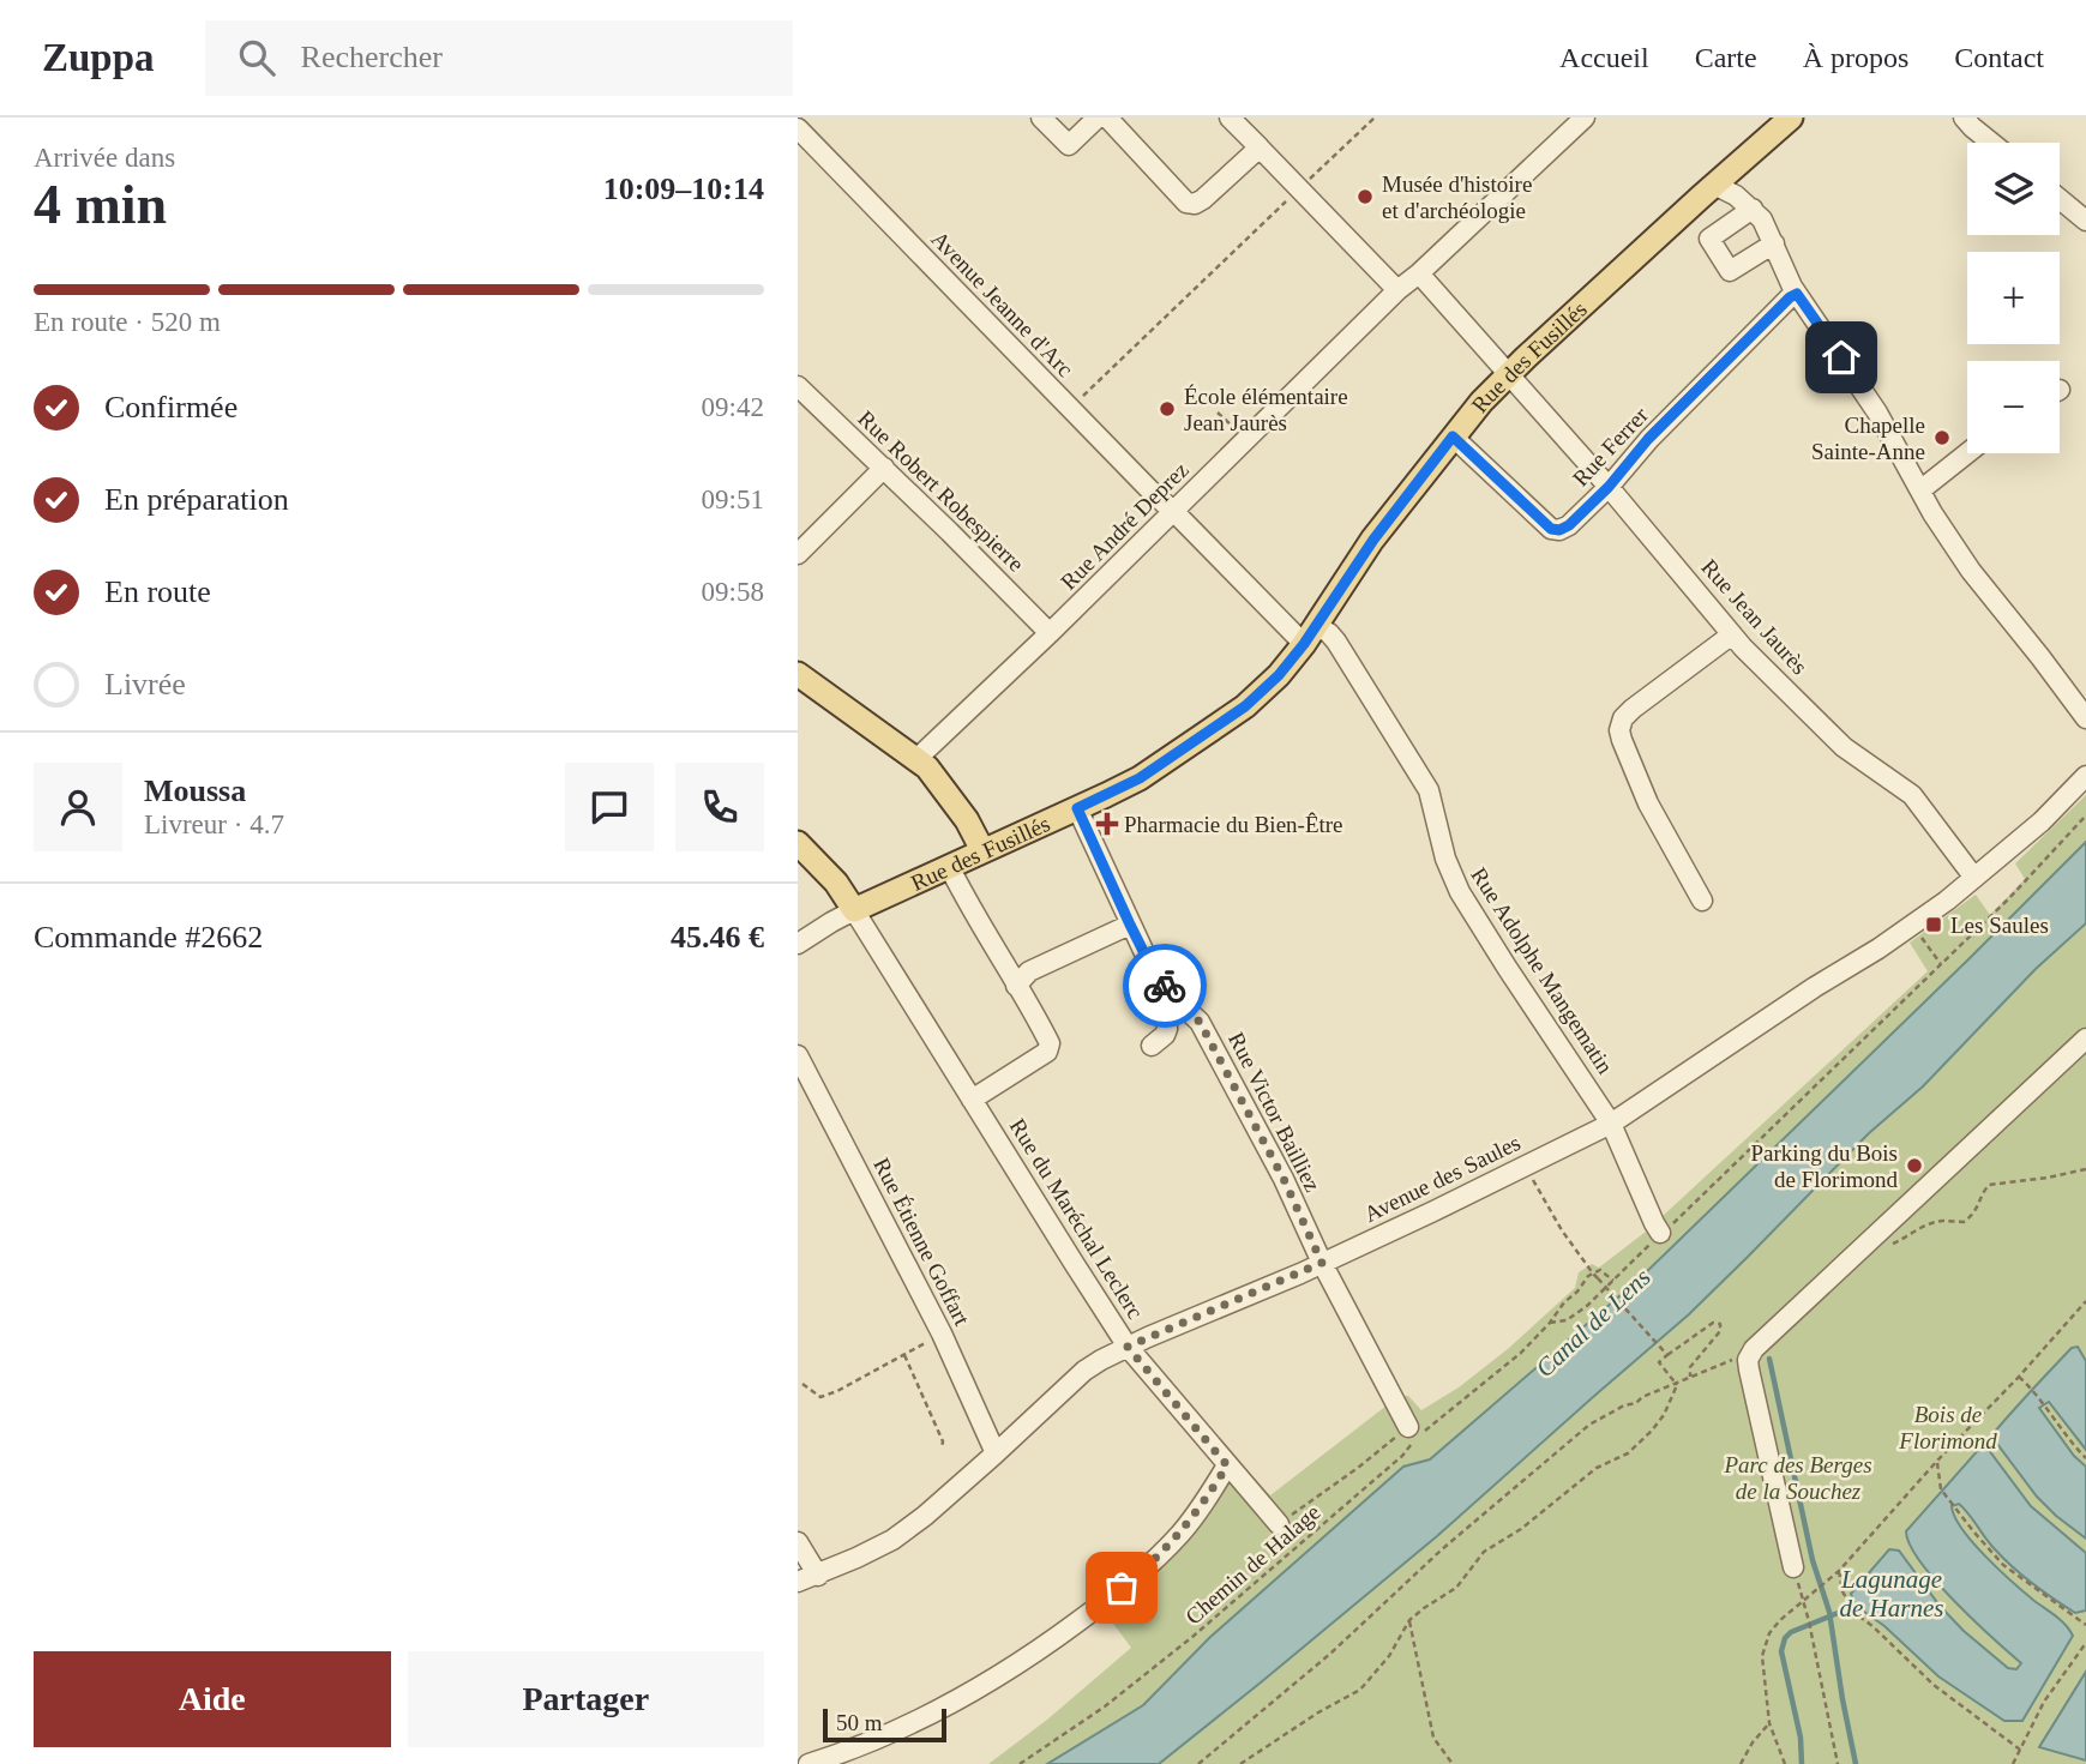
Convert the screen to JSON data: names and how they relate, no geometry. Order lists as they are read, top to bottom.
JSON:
{
  "streets": {
    "main road": ["Rue des Fusillés"],
    "street": [
      "Avenue Jeanne d'Arc",
      "Rue Ferrer",
      "Rue Robert Robespierre",
      "Rue André Deprez",
      "Rue Jean Jaurès",
      "Rue Adolphe Mangematin",
      "Rue Victor Bailliez",
      "Avenue des Saules",
      "Rue du Maréchal Leclerc",
      "Rue Étienne Goffart"
    ],
    "path": ["Chemin de Halage"]
  },
  "crossings": [
    ["Avenue Jeanne d'Arc", "Rue des Fusillés"],
    ["Avenue Jeanne d'Arc", "Rue André Deprez"],
    ["Avenue Jeanne d'Arc", "Rue Adolphe Mangematin"],
    ["Rue des Fusillés", "Rue Ferrer"],
    ["Rue des Fusillés", "Rue Jean Jaurès"],
    ["Rue des Fusillés", "Rue Adolphe Mangematin"],
    ["Rue des Fusillés", "Rue Victor Bailliez"],
    ["Rue des Fusillés", "Rue du Maréchal Leclerc"],
    ["Rue Ferrer", "Rue Jean Jaurès"],
    ["Rue Robert Robespierre", "Rue André Deprez"],
    ["Rue André Deprez", "Rue Jean Jaurès"],
    ["Rue Jean Jaurès", "Avenue des Saules"],
    ["Rue Adolphe Mangematin", "Avenue des Saules"],
    ["Rue Victor Bailliez", "Avenue des Saules"],
    ["Rue Victor Bailliez", "Chemin de Halage"],
    ["Avenue des Saules", "Rue du Maréchal Leclerc"],
    ["Avenue des Saules", "Rue Étienne Goffart"]
  ],
  "water": ["Canal de Lens", "Lagunage de Harnes"],
  "parks": ["Bois de Florimond", "Parc des Berges de la Souchez"],
  "places": {
    "other": [
      "Musée d'histoire et d'archéologie",
      "École élémentaire Jean Jaurès",
      "Chapelle Sainte-Anne",
      "Parking du Bois de Florimond"
    ],
    "health": ["Pharmacie du Bien-Être"],
    "transit": ["Les Saules"]
  },
  "scale_bar": "50 m",
  "page": {
    "header": "Zuppa",
    "search": "Rechercher",
    "nav": [
      "Accueil",
      "Carte",
      "À propos",
      "Contact"
    ],
    "heading": ["4 min", "Arrivée dans", "10:09–10:14"],
    "panel": [
      "Moussa",
      "Livreur · 4.7",
      "Commande #2662",
      "45.46 €"
    ],
    "map_buttons": ["+", "−"],
    "bar": "En route · 520 m",
    "list": [
      ["Confirmée", "09:42"],
      ["En préparation", "09:51"],
      ["En route", "09:58"],
      "Livrée"
    ],
    "buttons": ["Aide", "Partager"],
    "scale": "50 m"
  }
}
